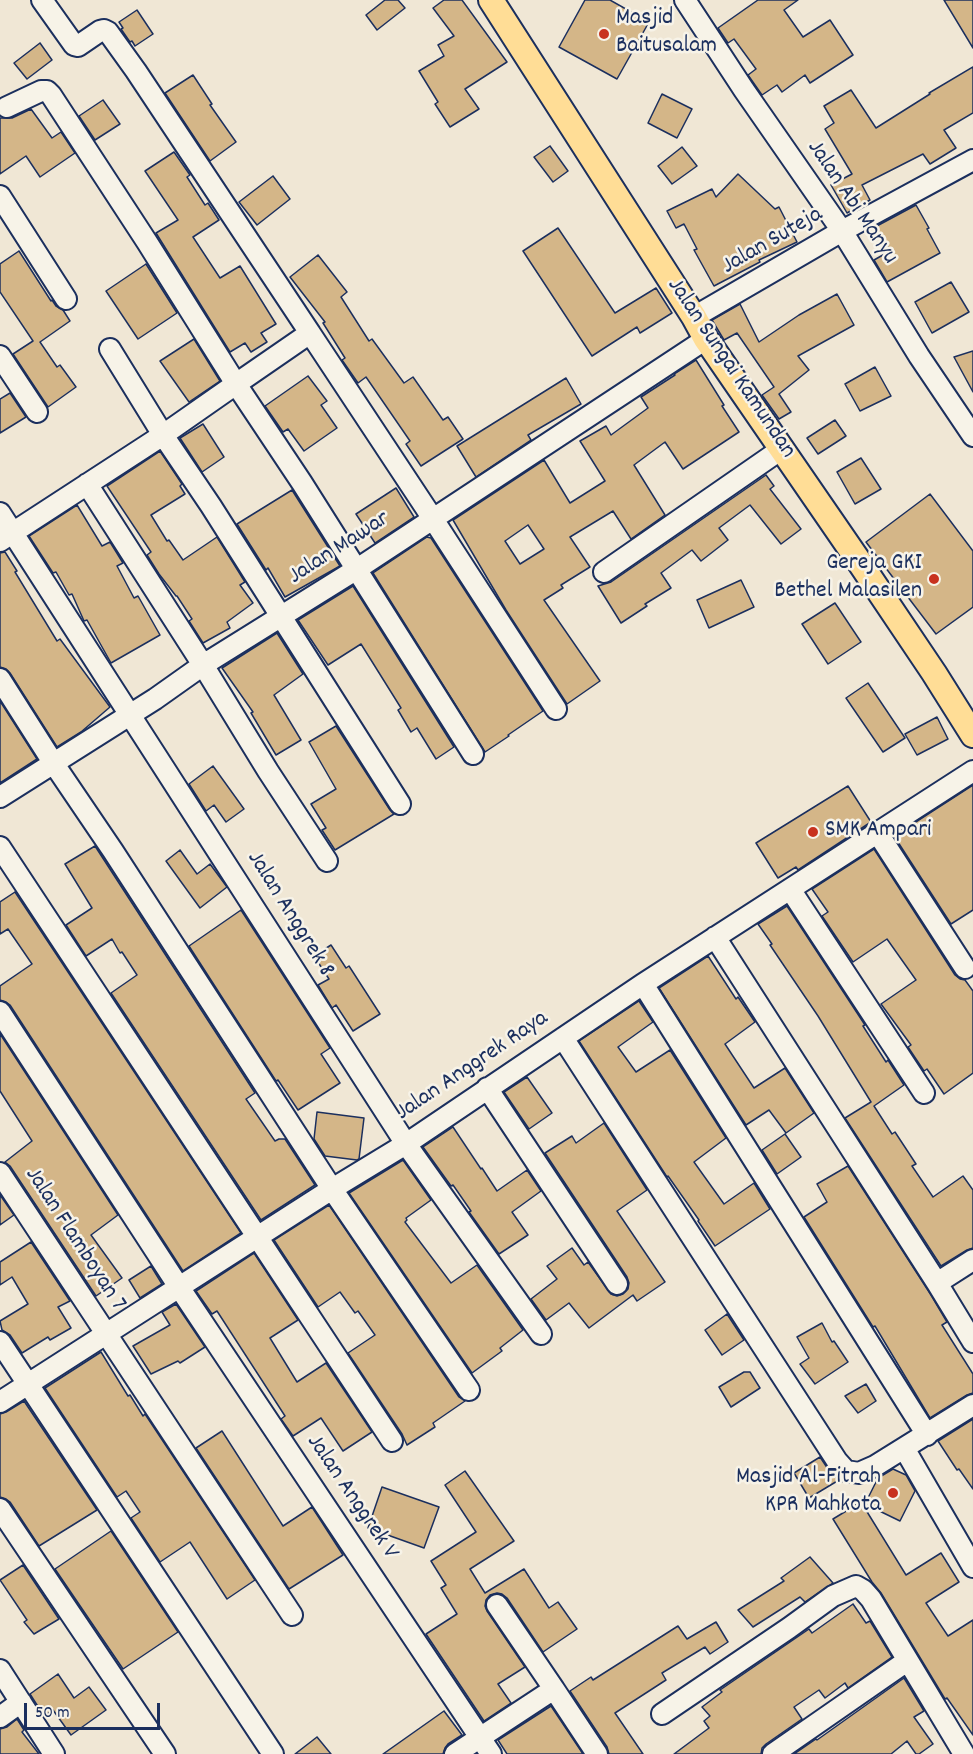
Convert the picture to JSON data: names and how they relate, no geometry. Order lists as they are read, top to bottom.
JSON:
{
  "streets": {
    "main road": ["Jalan Sungai Kamundan"],
    "street": [
      "Jalan Abi Manyu",
      "Jalan Suteja",
      "Jalan Mawar",
      "Jalan Anggrek 8",
      "Jalan Anggrek Raya",
      "Jalan Flamboyan 7",
      "Jalan Anggrek V"
    ]
  },
  "crossings": [
    ["Jalan Abi Manyu", "Jalan Suteja"],
    ["Jalan Suteja", "Jalan Sungai Kamundan"],
    ["Jalan Sungai Kamundan", "Jalan Mawar"],
    ["Jalan Mawar", "Jalan Anggrek 8"],
    ["Jalan Anggrek 8", "Jalan Anggrek Raya"],
    ["Jalan Anggrek Raya", "Jalan Flamboyan 7"],
    ["Jalan Anggrek Raya", "Jalan Anggrek V"]
  ],
  "places": [
    "Masjid Baitusalam",
    "Gereja GKI Bethel Malasilen",
    "SMK Ampari",
    "Masjid Al-Fitrah KPR Mahkota"
  ],
  "scale_bar": "50 m"
}
